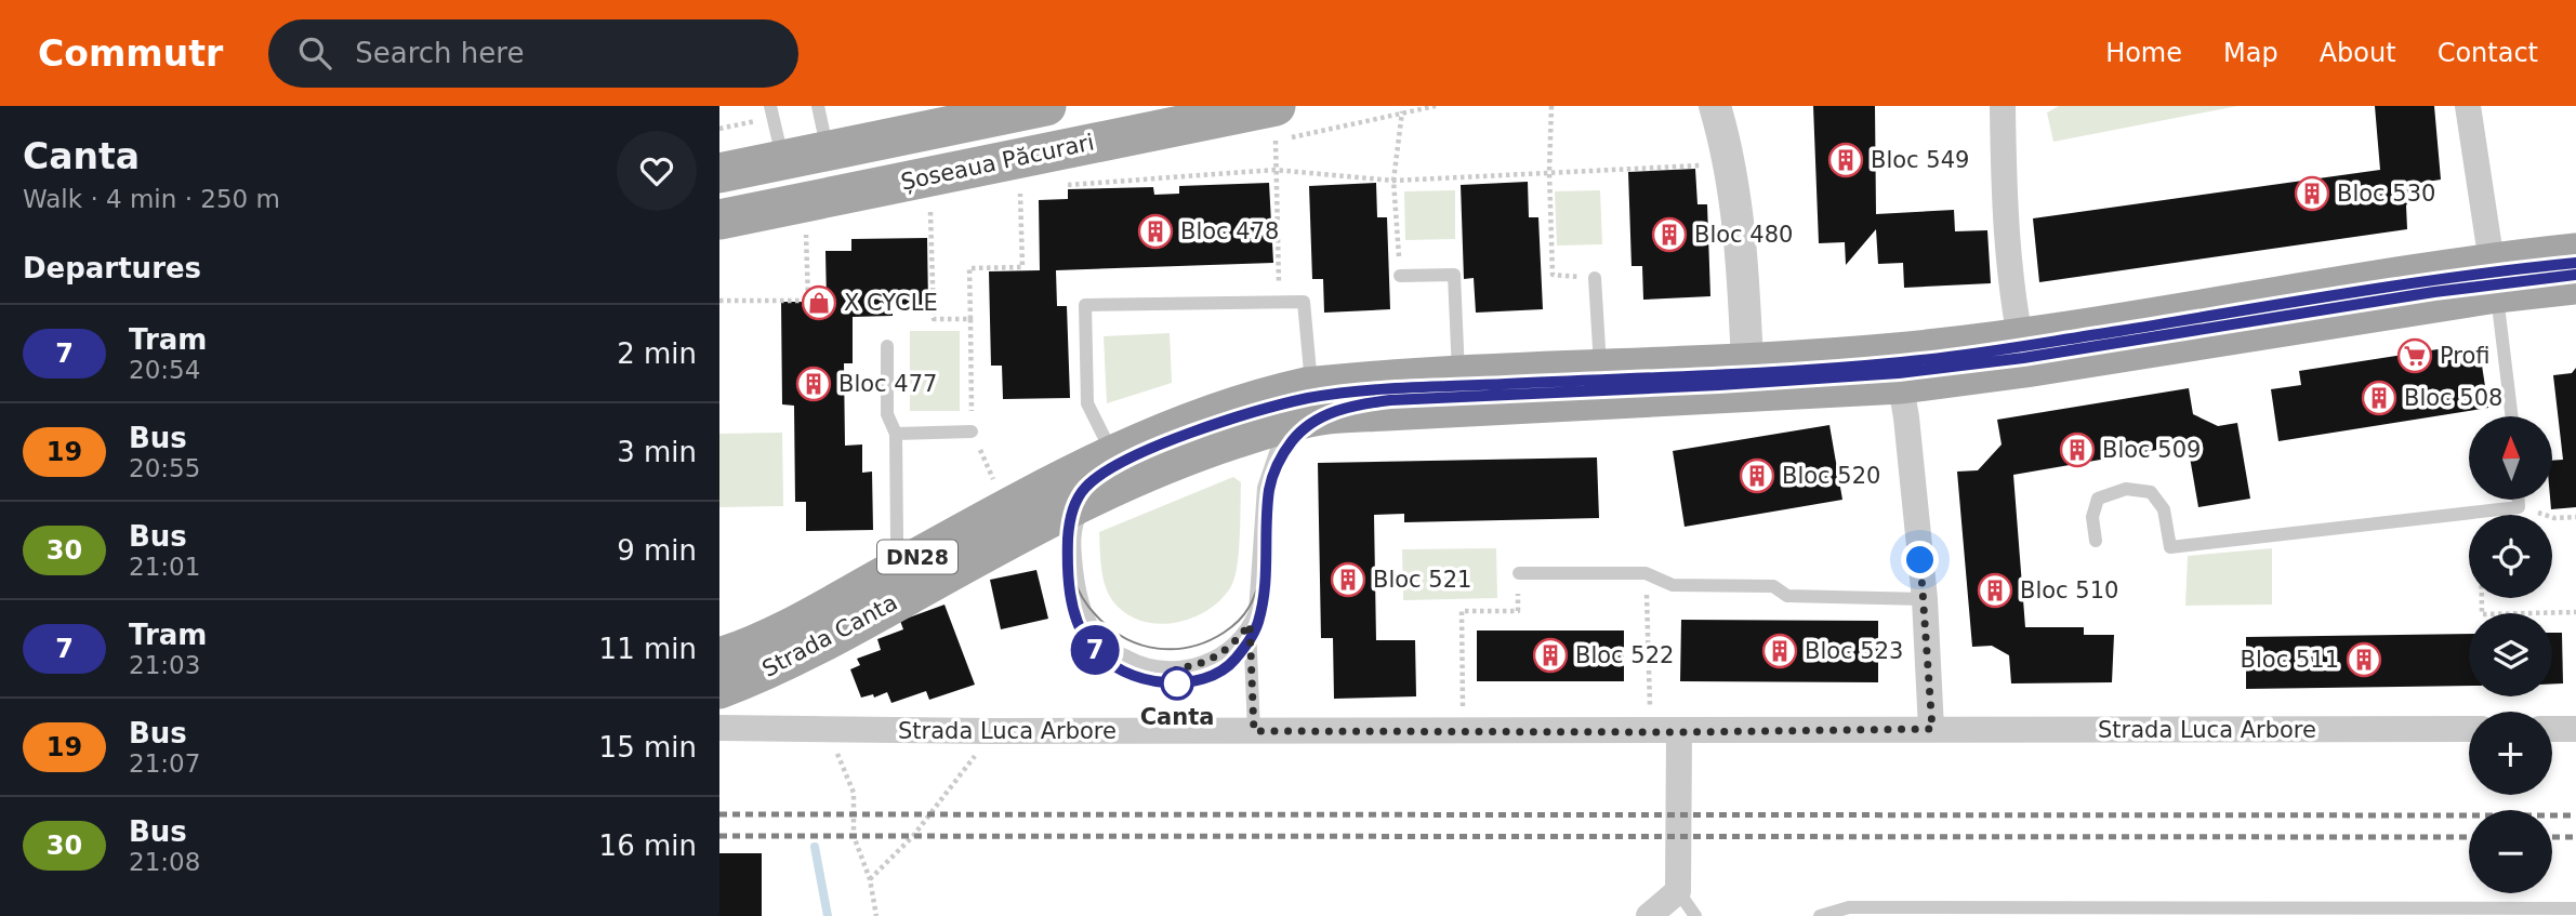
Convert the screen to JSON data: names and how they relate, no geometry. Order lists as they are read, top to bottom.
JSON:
{
  "streets": {
    "main road": ["Șoseaua Păcurari", "DN28", "Strada Canta"],
    "street": ["Strada Luca Arbore"]
  },
  "places": {
    "building": [
      "Bloc 549",
      "Bloc 530",
      "Bloc 478",
      "Bloc 480",
      "Bloc 477",
      "Bloc 508",
      "Bloc 509",
      "Bloc 520",
      "Bloc 521",
      "Bloc 510",
      "Bloc 523",
      "Bloc 522",
      "Bloc 511"
    ],
    "shop": ["X CYCLE"],
    "supermarket": ["Profi"],
    "other": ["Canta"]
  },
  "lines": ["tram line 7"],
  "north": "top",
  "page": {
    "header": "Commutr",
    "search": "Search here",
    "nav": [
      "Home",
      "Map",
      "About",
      "Contact"
    ],
    "heading": [
      ["Canta", "Walk · 4 min · 250 m"],
      "Departures"
    ],
    "on_map": "7",
    "list": [
      {
        "mark": "7",
        "name": "Tram",
        "note": "20:54",
        "value": "2 min"
      },
      {
        "mark": "19",
        "name": "Bus",
        "note": "20:55",
        "value": "3 min"
      },
      {
        "mark": "30",
        "name": "Bus",
        "note": "21:01",
        "value": "9 min"
      },
      {
        "mark": "7",
        "name": "Tram",
        "note": "21:03",
        "value": "11 min"
      },
      {
        "mark": "19",
        "name": "Bus",
        "note": "21:07",
        "value": "15 min"
      },
      {
        "mark": "30",
        "name": "Bus",
        "note": "21:08",
        "value": "16 min"
      }
    ],
    "map_buttons": ["+", "−"]
  }
}
